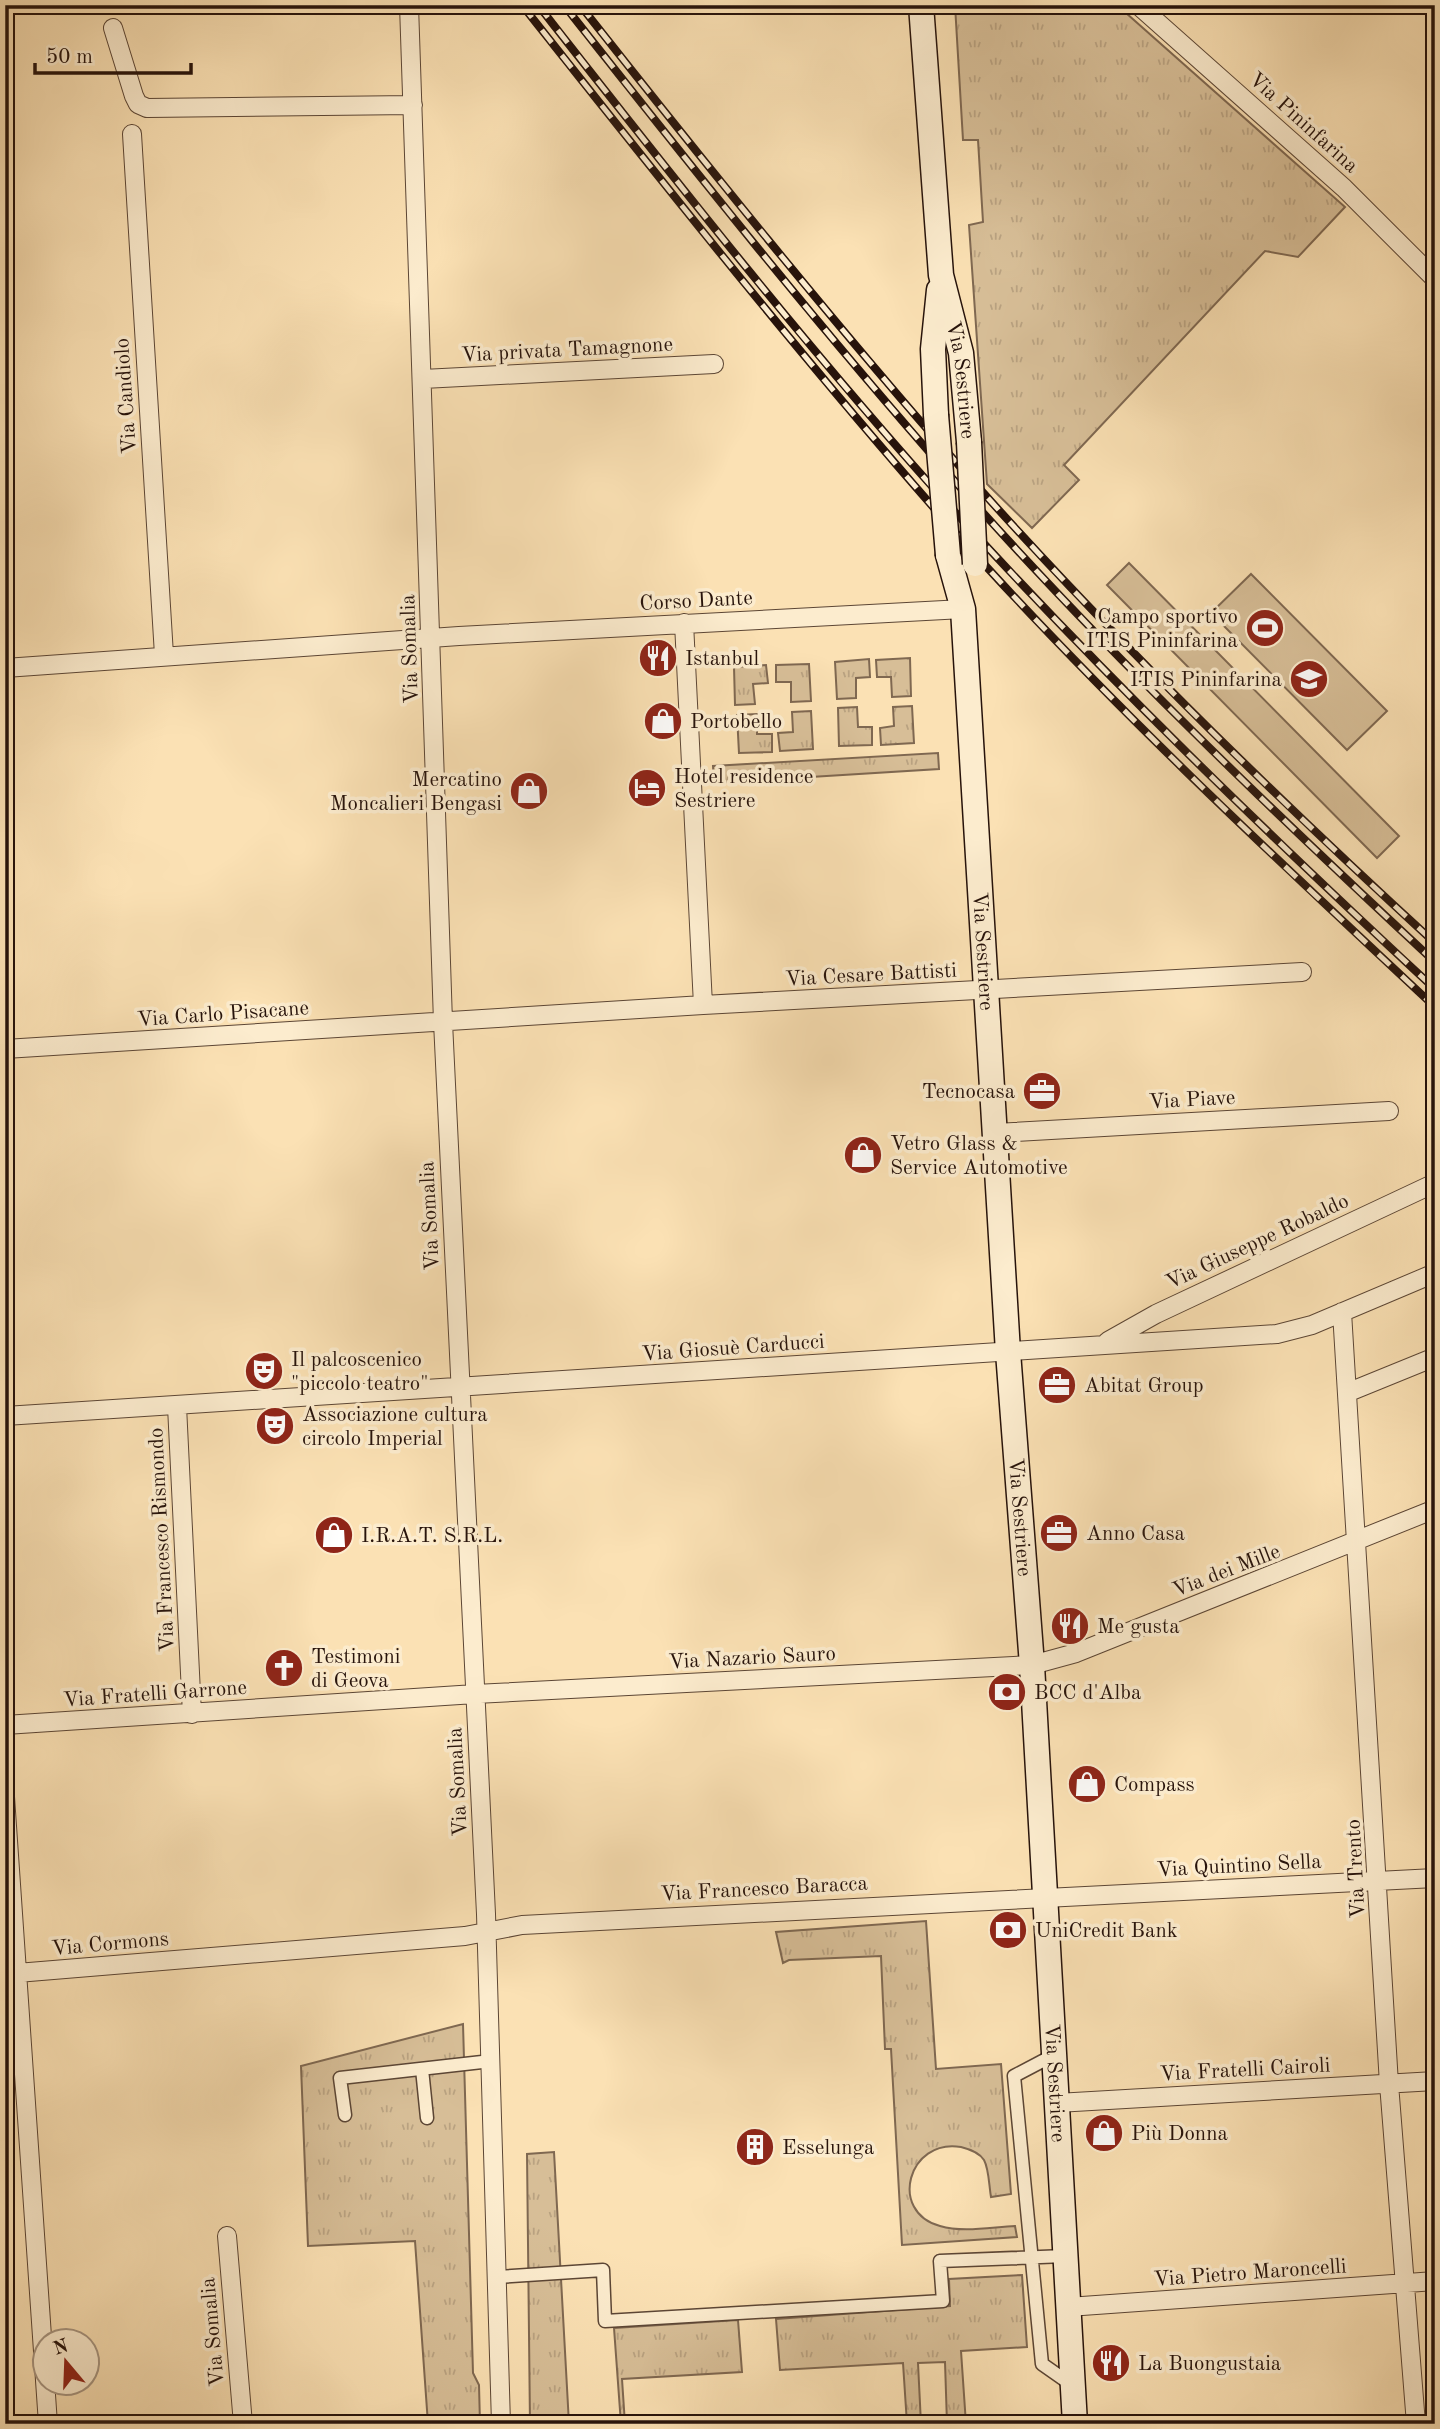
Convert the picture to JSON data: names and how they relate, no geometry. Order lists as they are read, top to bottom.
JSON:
{
  "streets": {
    "main road": ["Via Sestriere"],
    "street": [
      "Via Pininfarina",
      "Via privata Tamagnone",
      "Via Candiolo",
      "Corso Dante",
      "Via Somalia",
      "Via Cesare Battisti",
      "Via Carlo Pisacane",
      "Via Piave",
      "Via Giuseppe Robaldo",
      "Via Giosuè Carducci",
      "Via Francesco Rismondo",
      "Via dei Mille",
      "Via Nazario Sauro",
      "Via Fratelli Garrone",
      "Via Quintino Sella",
      "Via Trento",
      "Via Francesco Baracca",
      "Via Cormons",
      "Via Fratelli Cairoli",
      "Via Pietro Maroncelli"
    ]
  },
  "crossings": [
    ["Via privata Tamagnone", "Via Somalia"],
    ["Via Sestriere", "Corso Dante"],
    ["Via Sestriere", "Via Cesare Battisti"],
    ["Via Sestriere", "Via Piave"],
    ["Via Sestriere", "Via Giuseppe Robaldo"],
    ["Via Sestriere", "Via Giosuè Carducci"],
    ["Via Sestriere", "Via dei Mille"],
    ["Via Sestriere", "Via Nazario Sauro"],
    ["Via Sestriere", "Via Quintino Sella"],
    ["Via Sestriere", "Via Francesco Baracca"],
    ["Via Sestriere", "Via Fratelli Cairoli"],
    ["Via Sestriere", "Via Pietro Maroncelli"],
    ["Corso Dante", "Via Somalia"],
    ["Via Somalia", "Via Cesare Battisti"],
    ["Via Somalia", "Via Carlo Pisacane"],
    ["Via Somalia", "Via Giosuè Carducci"],
    ["Via Somalia", "Via Francesco Rismondo"],
    ["Via Somalia", "Via Nazario Sauro"],
    ["Via Somalia", "Via Fratelli Garrone"],
    ["Via Somalia", "Via Francesco Baracca"],
    ["Via Somalia", "Via Cormons"],
    ["Via Cesare Battisti", "Via Carlo Pisacane"],
    ["Via Giuseppe Robaldo", "Via Giosuè Carducci"],
    ["Via Giuseppe Robaldo", "Via Trento"],
    ["Via Giosuè Carducci", "Via Francesco Rismondo"],
    ["Via Francesco Rismondo", "Via Fratelli Garrone"],
    ["Via dei Mille", "Via Nazario Sauro"],
    ["Via dei Mille", "Via Trento"],
    ["Via Nazario Sauro", "Via Fratelli Garrone"],
    ["Via Quintino Sella", "Via Trento"],
    ["Via Quintino Sella", "Via Francesco Baracca"],
    ["Via Trento", "Via Fratelli Cairoli"],
    ["Via Trento", "Via Pietro Maroncelli"],
    ["Via Francesco Baracca", "Via Cormons"]
  ],
  "places": {
    "sports": ["Campo sportivo ITIS Pininfarina"],
    "restaurant": ["Istanbul", "Me gusta", "La Buongustaia"],
    "school or university": ["ITIS Pininfarina"],
    "shop": [
      "Portobello",
      "Mercatino Moncalieri Bengasi",
      "Vetro Glass & Service Automotive",
      "I.R.A.T. S.R.L.",
      "Compass",
      "Più Donna"
    ],
    "hotel": ["Hotel residence Sestriere"],
    "office": ["Tecnocasa", "Abitat Group", "Anno Casa"],
    "theatre": ["Il palcoscenico \"piccolo teatro\"", "Associazione cultura circolo Imperial"],
    "church": ["Testimoni di Geova"],
    "bank": ["BCC d'Alba", "UniCredit Bank"],
    "building": ["Esselunga"]
  },
  "scale_bar": "50 m",
  "north": "top"
}
